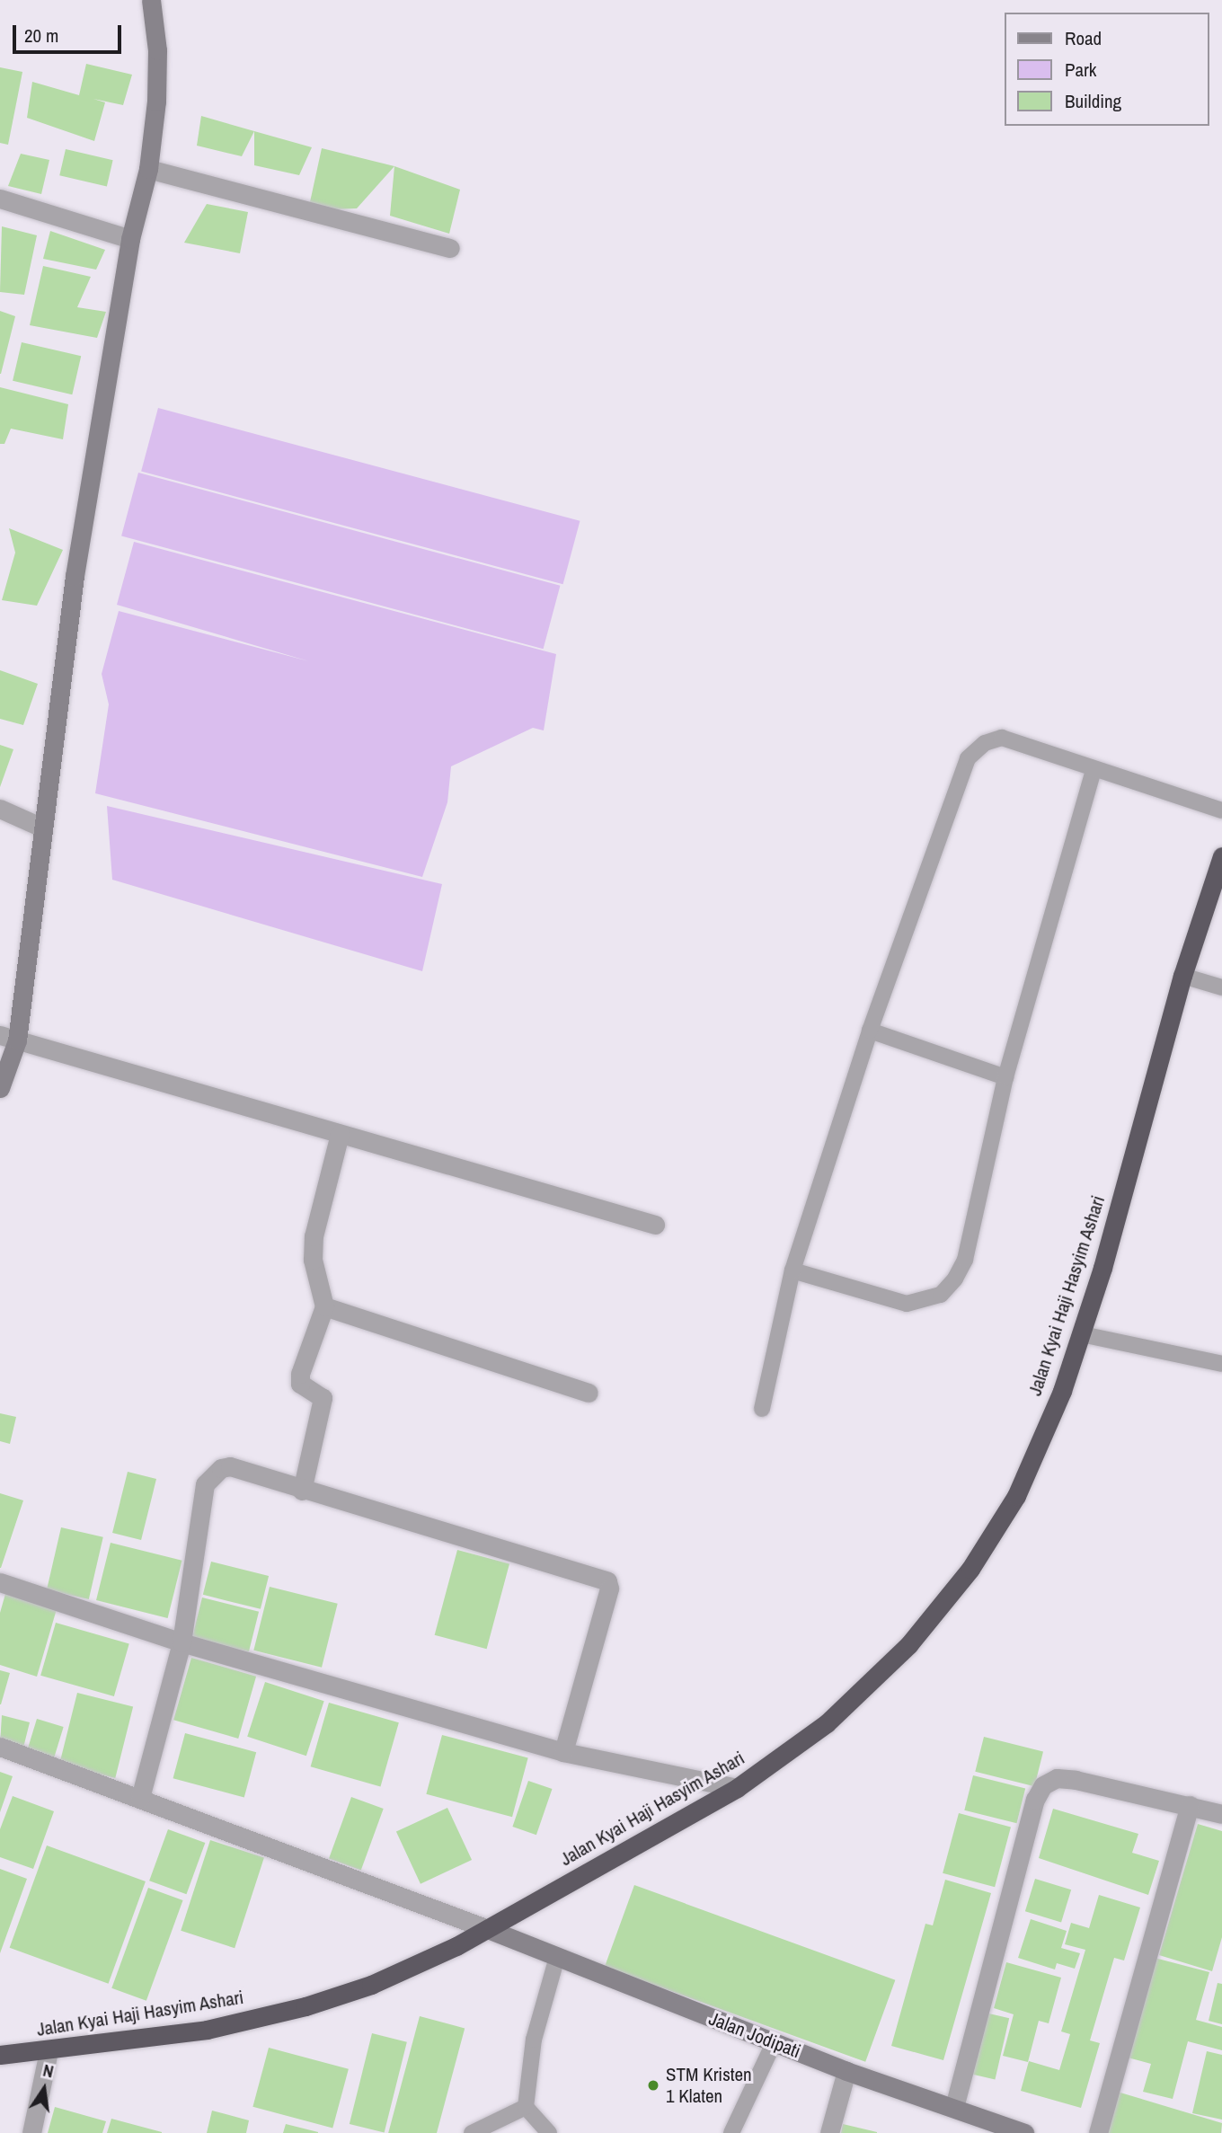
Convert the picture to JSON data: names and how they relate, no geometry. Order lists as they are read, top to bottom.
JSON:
{
  "streets": {
    "highway": ["Jalan Kyai Haji Hasyim Ashari"],
    "street": ["Jalan Jodipati"]
  },
  "crossings": [
    ["Jalan Kyai Haji Hasyim Ashari", "Jalan Jodipati"]
  ],
  "places": ["STM Kristen 1 Klaten"],
  "legend": ["Road", "Park", "Building"],
  "scale_bar": "20 m",
  "north": "top"
}
